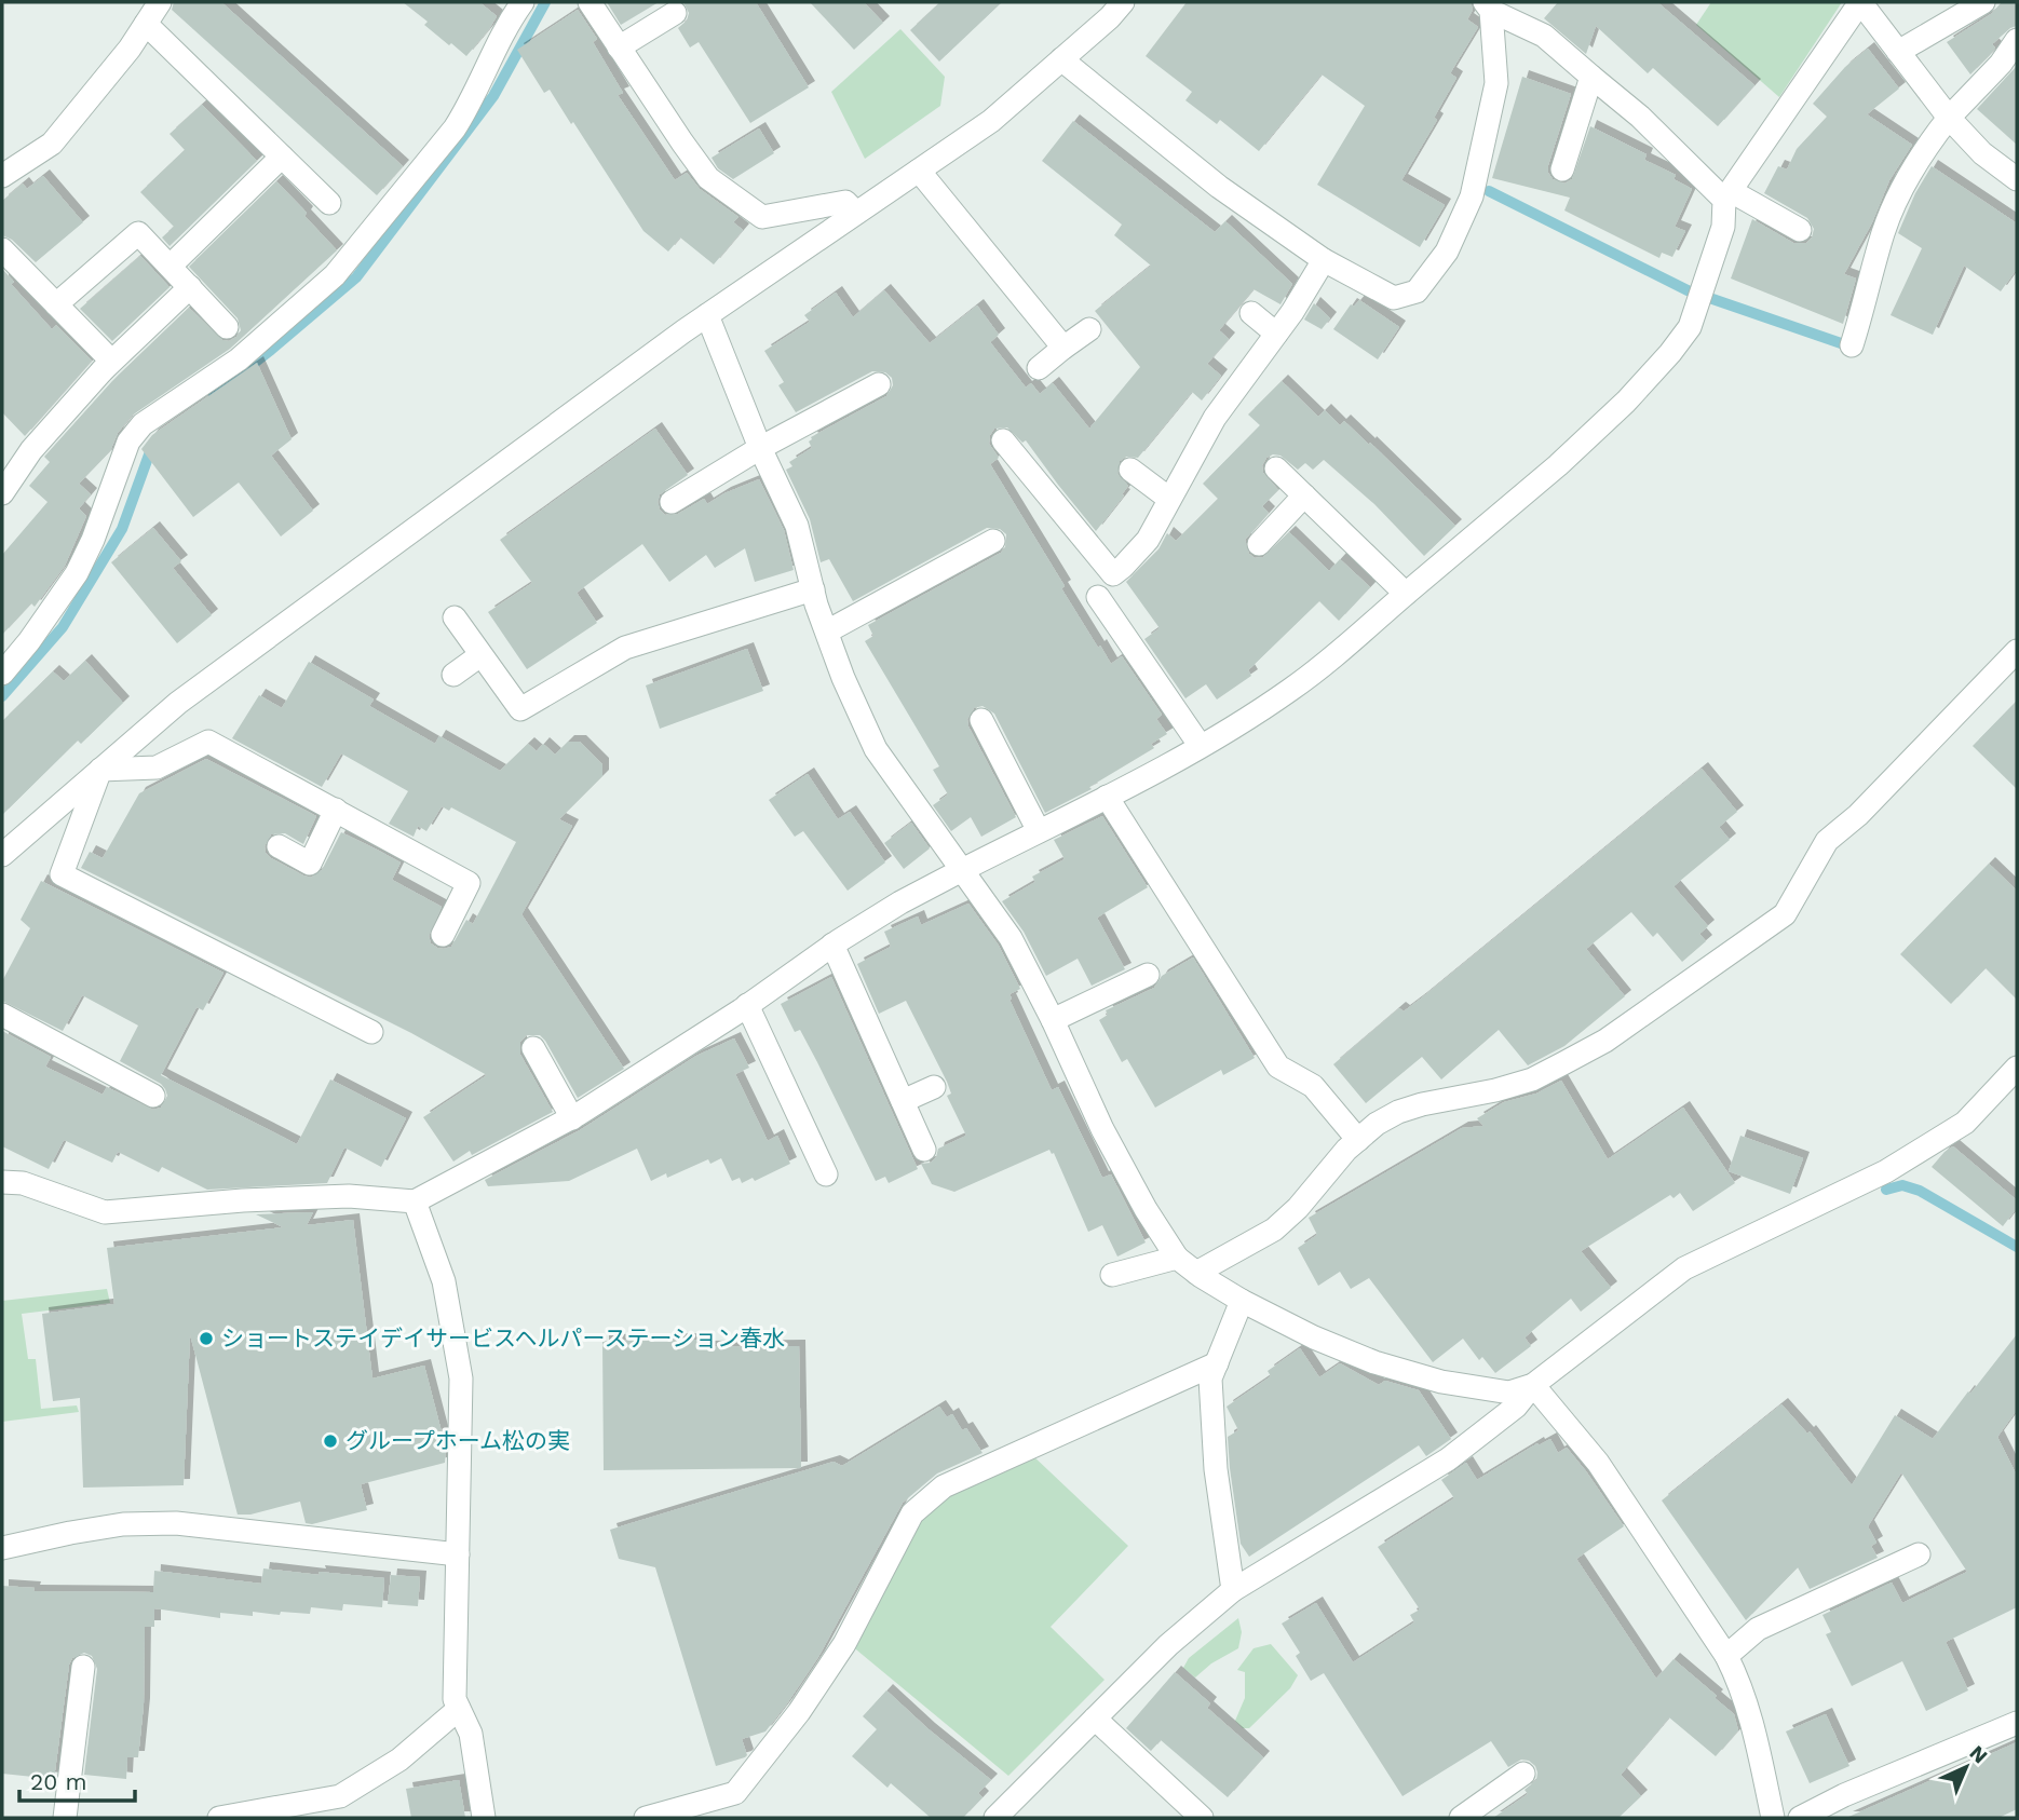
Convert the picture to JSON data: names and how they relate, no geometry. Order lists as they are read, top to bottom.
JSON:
{
  "places": ["ショートステイデイサービスヘルパーステーション春水", "グループホーム松の実"],
  "scale_bar": "20 m",
  "north": "top right"
}
